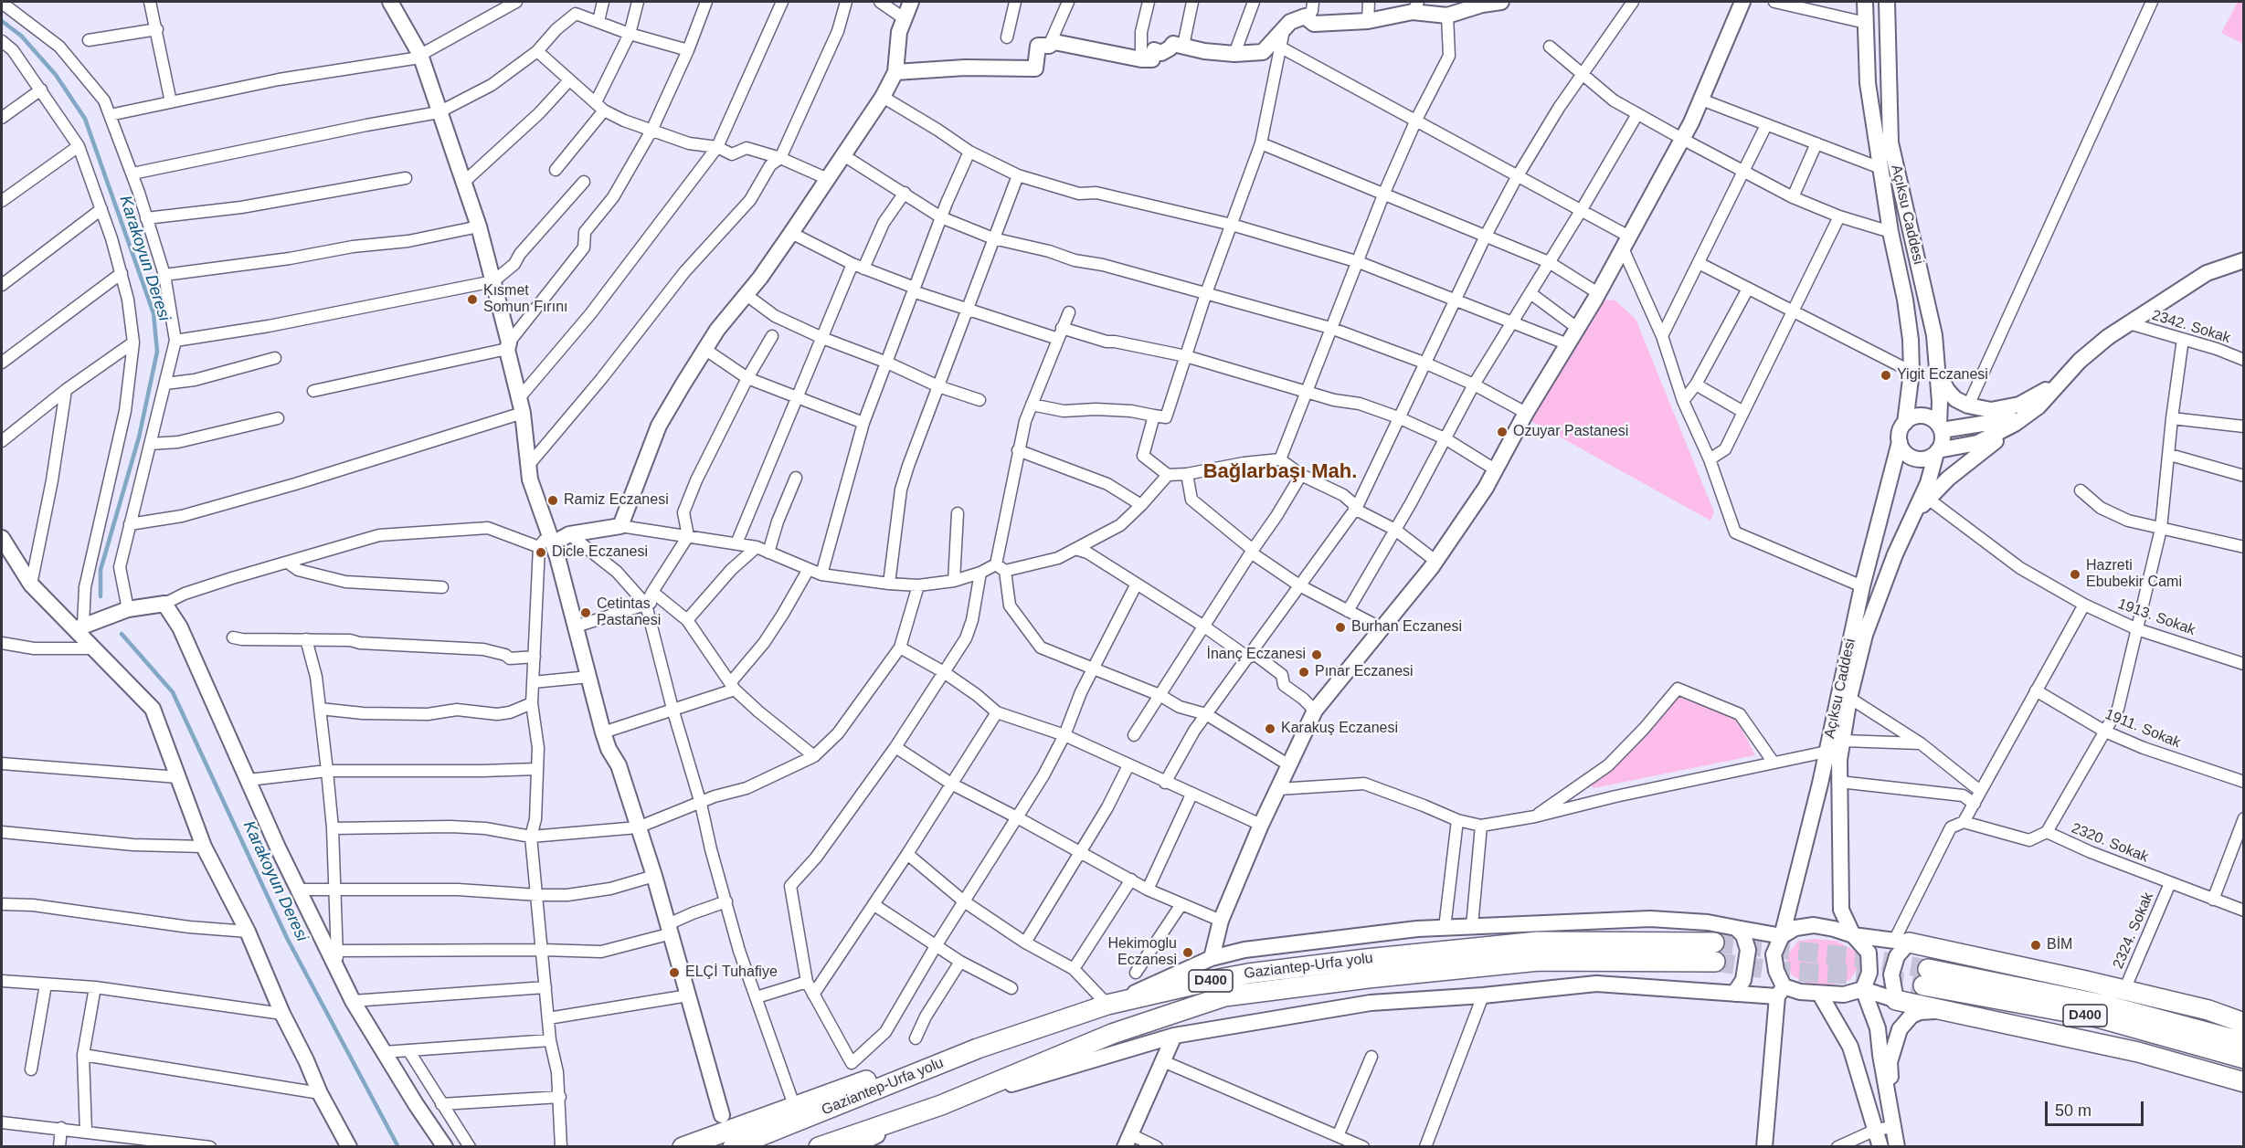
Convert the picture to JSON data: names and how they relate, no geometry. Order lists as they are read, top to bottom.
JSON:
{
  "streets": {
    "highway": ["Gaziantep-Urfa yolu", "D400"],
    "street": [
      "Açıksu Caddesi",
      "2342. Sokak",
      "1913. Sokak",
      "1911. Sokak",
      "2320. Sokak",
      "2324. Sokak"
    ]
  },
  "crossings": [
    ["2320. Sokak", "2324. Sokak"]
  ],
  "districts": ["Bağlarbaşı Mah."],
  "water": ["Karakoyun Deresi"],
  "places": [
    "Kısmet Somun Fırını",
    "Yigit Eczanesi",
    "Ozuyar Pastanesi",
    "Ramiz Eczanesi",
    "Dicle Eczanesi",
    "Hazreti Ebubekir Cami",
    "Cetintas Pastanesi",
    "Burhan Eczanesi",
    "İnanç Eczanesi",
    "Pınar Eczanesi",
    "Karakuş Eczanesi",
    "BİM",
    "Hekimoglu Eczanesi",
    "ELÇİ Tuhafiye"
  ],
  "scale_bar": "50 m"
}
